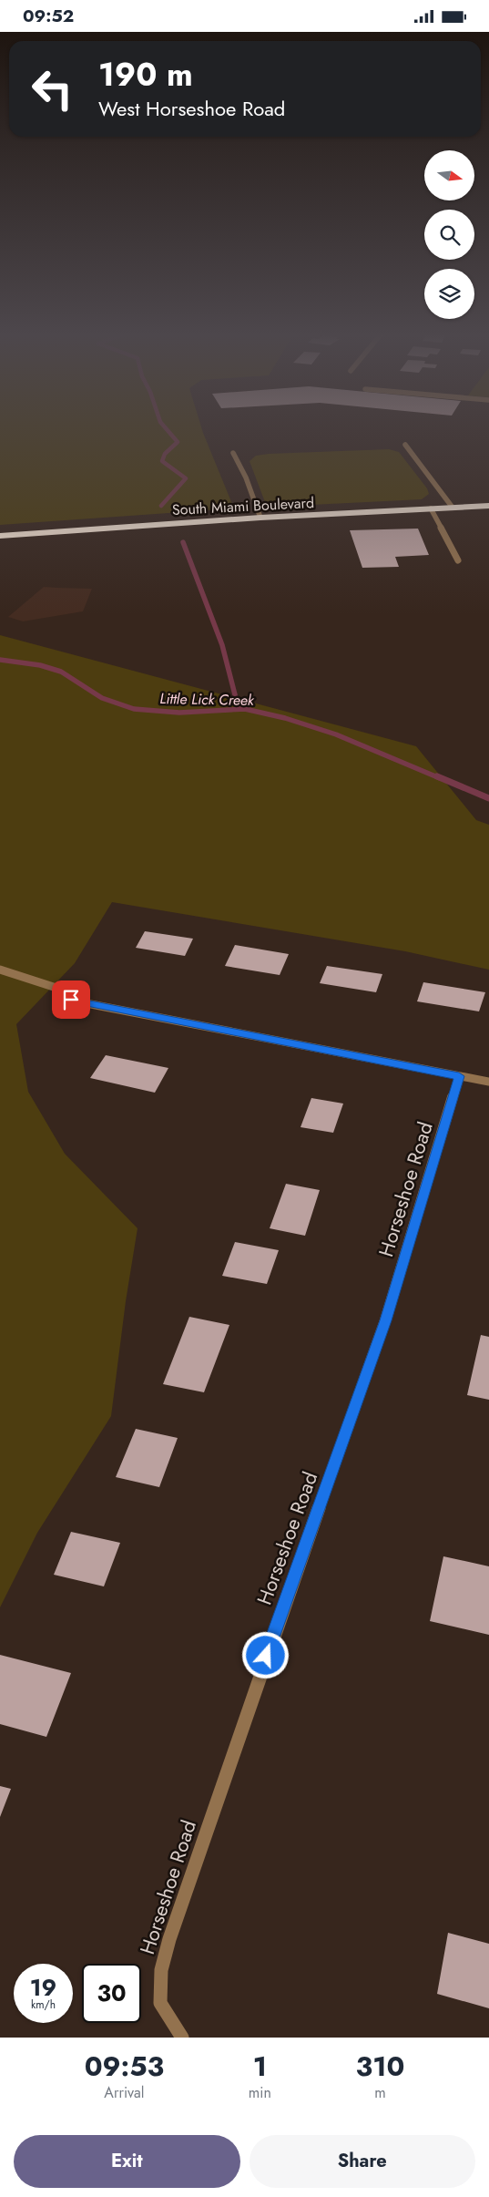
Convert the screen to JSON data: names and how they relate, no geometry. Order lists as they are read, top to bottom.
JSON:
{
  "streets": {
    "highway": ["South Miami Boulevard"],
    "street": ["Horseshoe Road"]
  },
  "water": ["Little Lick Creek"],
  "north": "right",
  "page": {
    "status": "09:52",
    "turn": ["190 m", "West Horseshoe Road"],
    "speed": "19 km/h",
    "limit": "30",
    "eta": [
      "09:53",
      "Arrival",
      "1",
      "min",
      "310",
      "m"
    ],
    "buttons": ["Exit", "Share"]
  }
}
